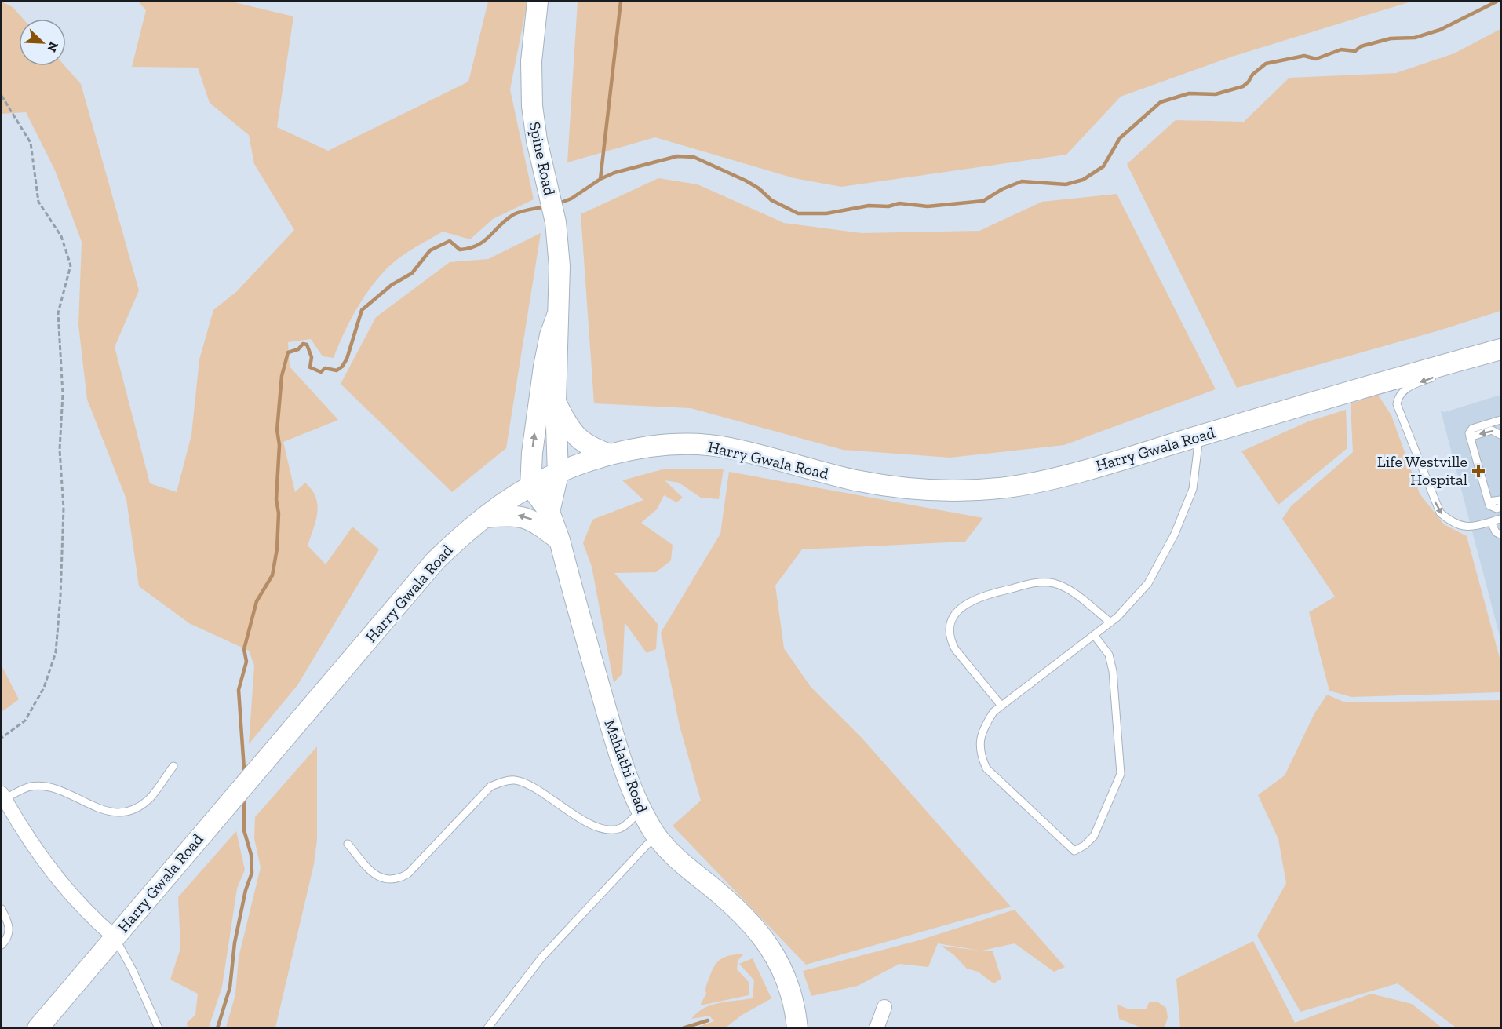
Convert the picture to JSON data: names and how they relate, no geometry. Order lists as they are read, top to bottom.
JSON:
{
  "streets": {
    "main road": ["Spine Road", "Harry Gwala Road", "Mahlathi Road"]
  },
  "crossings": [
    ["Spine Road", "Harry Gwala Road"],
    ["Spine Road", "Mahlathi Road"],
    ["Harry Gwala Road", "Mahlathi Road"]
  ],
  "places": {
    "health": ["Life Westville Hospital"]
  },
  "north": "bottom right"
}
